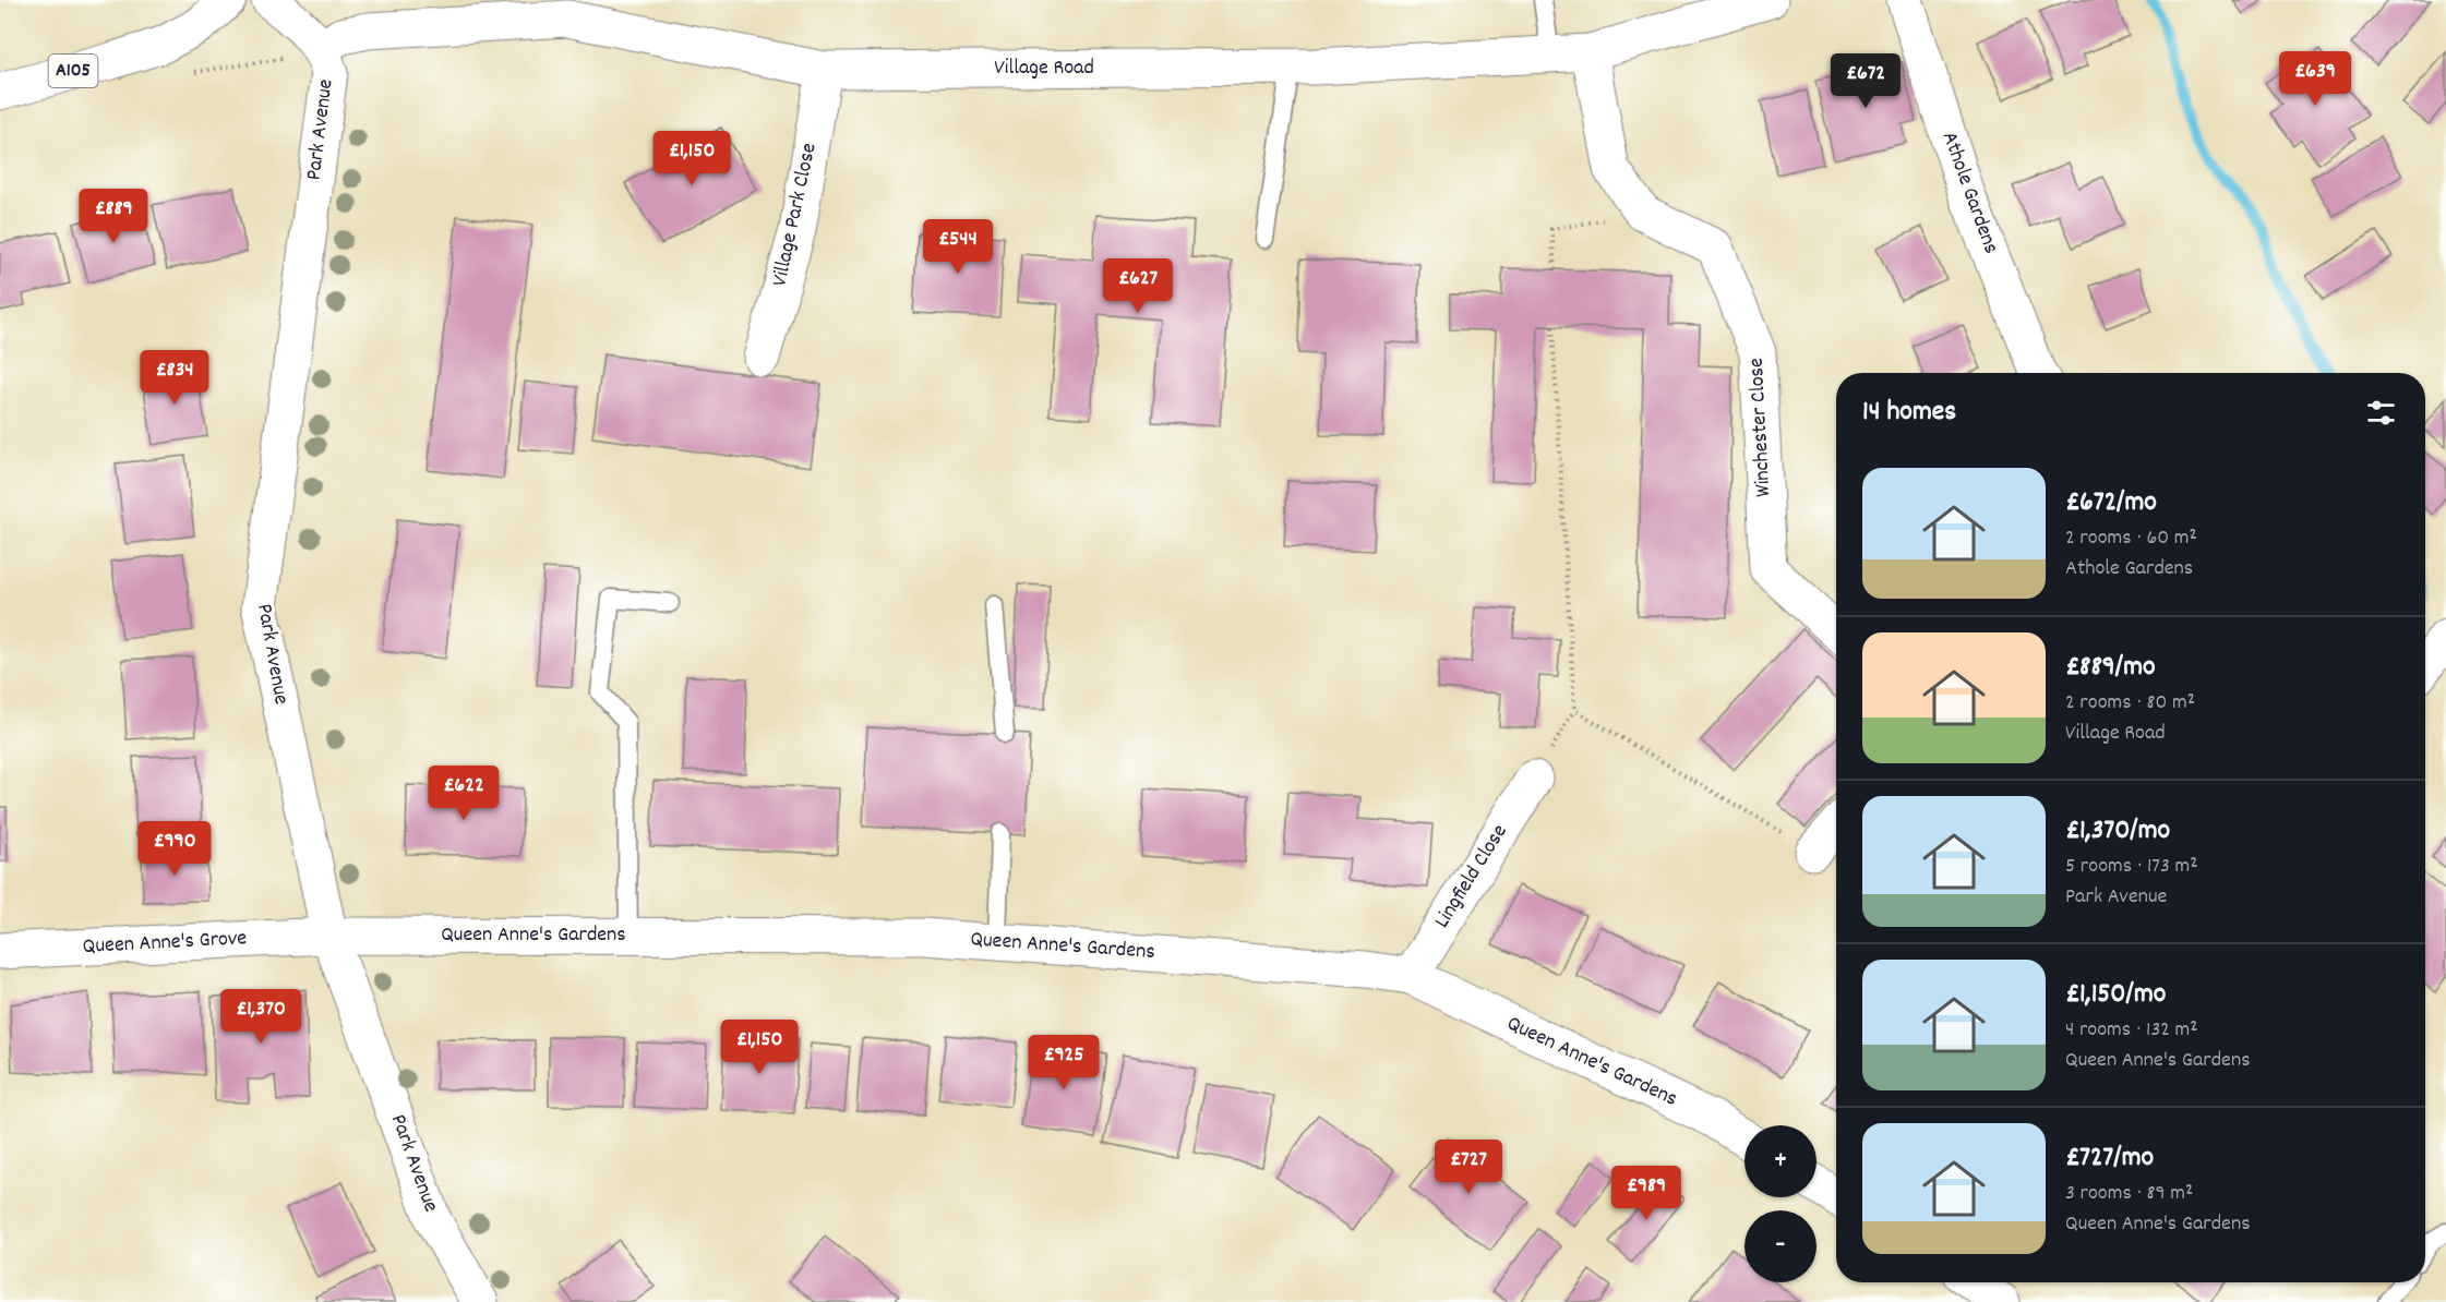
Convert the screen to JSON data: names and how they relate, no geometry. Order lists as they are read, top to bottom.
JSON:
{
  "streets": {
    "street": [
      "Village Road",
      "A105",
      "Park Avenue",
      "Athole Gardens",
      "Village Park Close",
      "Winchester Close",
      "Lingfield Close",
      "Queen Anne's Gardens",
      "Queen Anne's Grove"
    ]
  },
  "crossings": [
    ["Village Road", "Park Avenue"],
    ["Village Road", "Village Park Close"],
    ["Village Road", "Winchester Close"],
    ["Park Avenue", "Queen Anne's Gardens"],
    ["Park Avenue", "Queen Anne's Grove"],
    ["Lingfield Close", "Queen Anne's Gardens"],
    ["Queen Anne's Gardens", "Queen Anne's Grove"]
  ],
  "page": {
    "price": [
      "£639",
      "£672",
      "£1,150",
      "£889",
      "£544",
      "£627",
      "£834",
      "£622",
      "£990",
      "£1,370",
      "£1,150",
      "£925",
      "£727",
      "£989"
    ],
    "heading": "14 homes",
    "list": [
      {
        "name": "£672/mo",
        "note": "2 rooms · 60 m² · Athole Gardens"
      },
      {
        "name": "£889/mo",
        "note": "2 rooms · 80 m² · Village Road"
      },
      {
        "name": "£1,370/mo",
        "note": "5 rooms · 173 m² · Park Avenue"
      },
      {
        "name": "£1,150/mo",
        "note": "4 rooms · 132 m² · Queen Anne's Gardens"
      },
      {
        "name": "£727/mo",
        "note": "3 rooms · 89 m² · Queen Anne's Gardens"
      }
    ],
    "map_buttons": ["+", "−"]
  }
}
